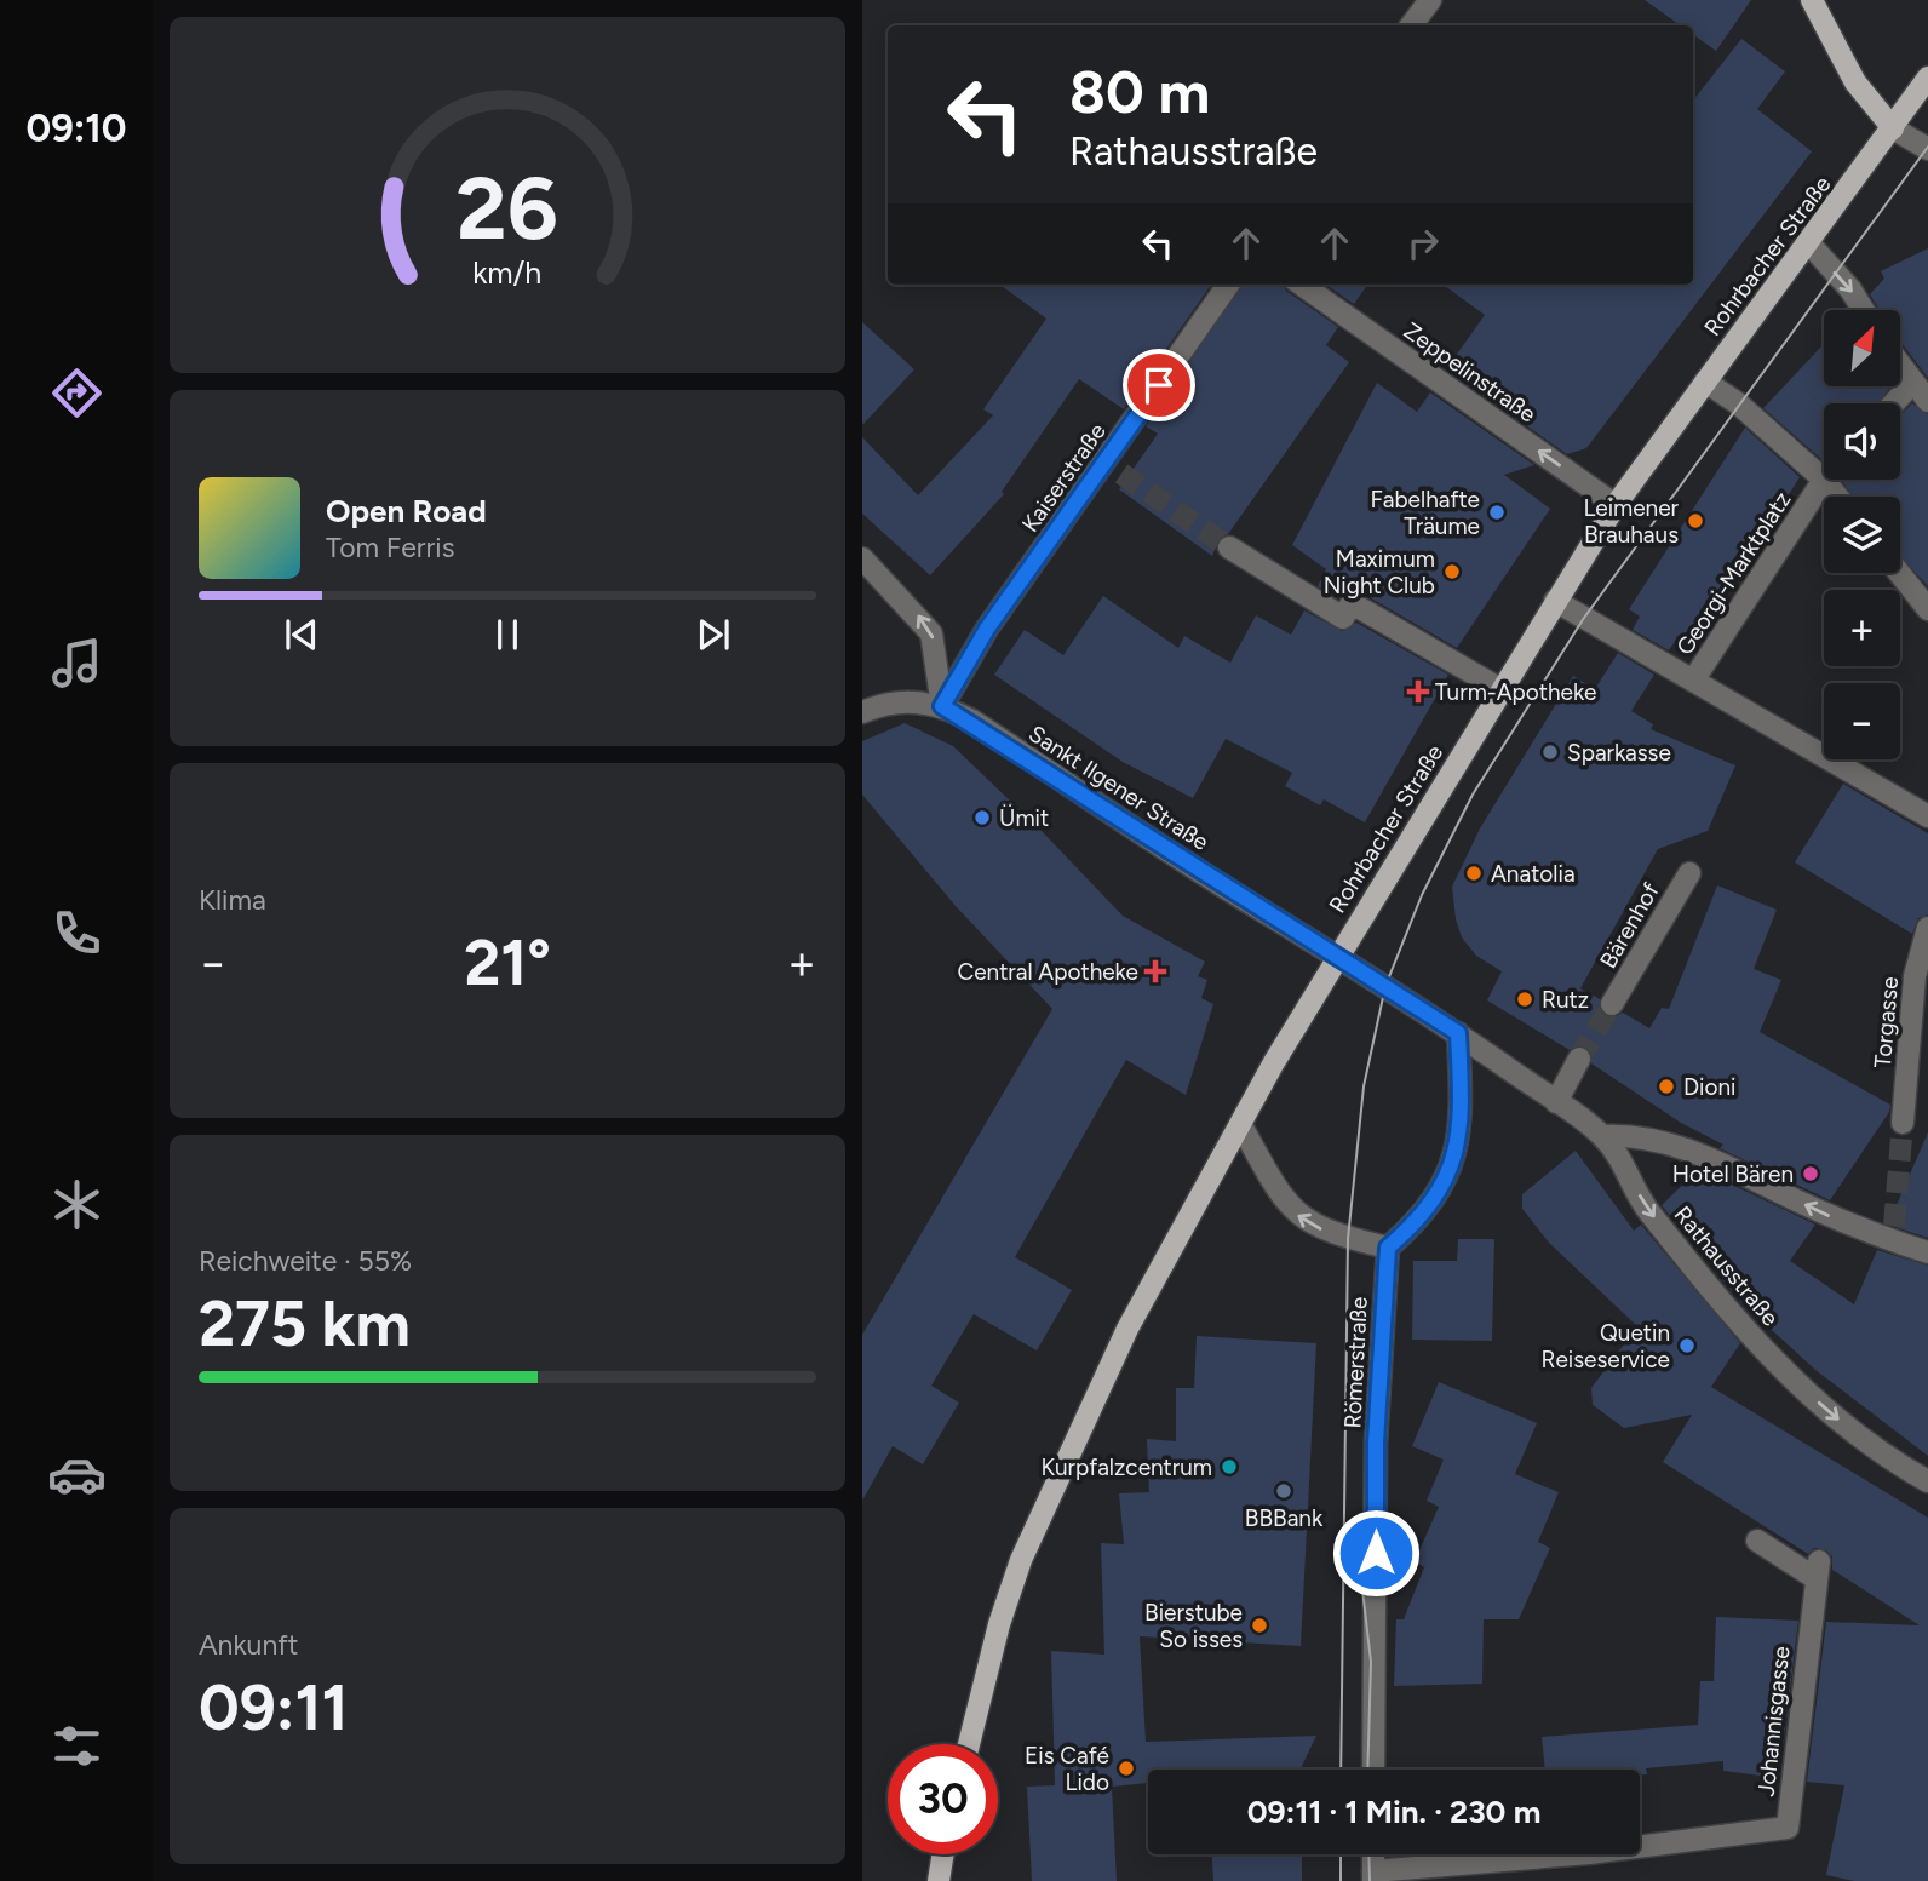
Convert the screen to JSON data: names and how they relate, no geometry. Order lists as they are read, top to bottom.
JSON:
{
  "streets": {
    "main road": ["Rohrbacher Straße"],
    "street": [
      "Zeppelinstraße",
      "Kaiserstraße",
      "Georgi-Marktplatz",
      "Sankt Ilgener Straße",
      "Bärenhof",
      "Torgasse",
      "Rathausstraße",
      "Römerstraße",
      "Johannisgasse"
    ]
  },
  "crossings": [
    ["Rohrbacher Straße", "Zeppelinstraße"],
    ["Rohrbacher Straße", "Sankt Ilgener Straße"],
    ["Rohrbacher Straße", "Rathausstraße"],
    ["Rohrbacher Straße", "Römerstraße"],
    ["Kaiserstraße", "Sankt Ilgener Straße"],
    ["Sankt Ilgener Straße", "Rathausstraße"],
    ["Sankt Ilgener Straße", "Römerstraße"],
    ["Rathausstraße", "Römerstraße"]
  ],
  "one_way": ["Zeppelinstraße", "Rathausstraße"],
  "places": {
    "other": [
      "Fabelhafte Träume",
      "Leimener Brauhaus",
      "Maximum Night Club",
      "Sparkasse",
      "Ümit",
      "Anatolia",
      "Rutz",
      "Dioni",
      "Hotel Bären",
      "Quetin Reiseservice",
      "Kurpfalzcentrum",
      "BBBank",
      "Bierstube So isses",
      "Eis Café Lido"
    ],
    "health": ["Turm-Apotheke", "Central Apotheke"]
  },
  "north": "top right",
  "page": {
    "tabs": "09:10",
    "turn": ["80 m", "Rathausstraße"],
    "map_buttons": ["+", "−"],
    "song": ["Open Road", "Tom Ferris"],
    "tile": [
      "Klima",
      ["Reichweite · 55%", "275 km"],
      ["Ankunft", "09:11"]
    ],
    "heat": ["−", "21°", "+"],
    "limit": "30",
    "trip": "09:11 · 1 Min. · 230 m",
    "gauge": ["26", "km/h"]
  }
}
